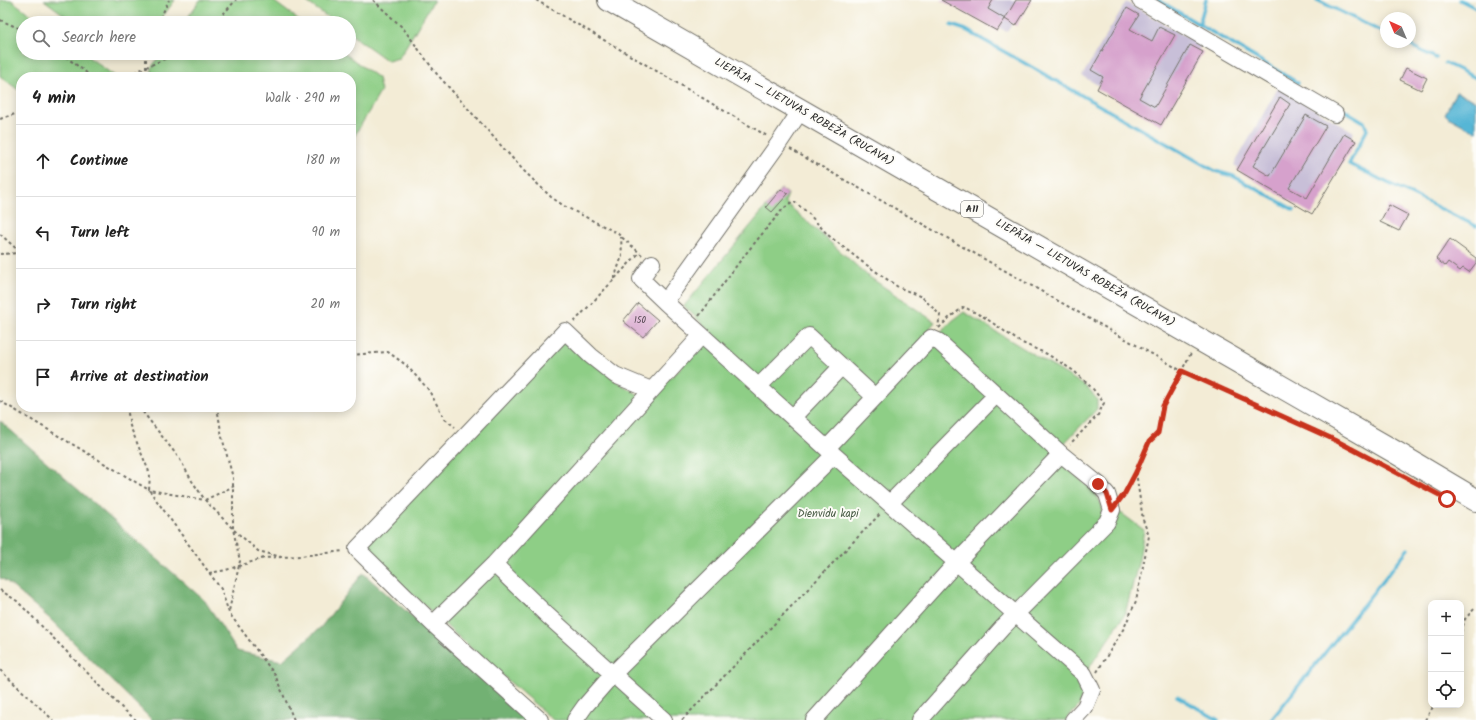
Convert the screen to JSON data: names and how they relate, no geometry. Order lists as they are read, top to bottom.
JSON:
{
  "streets": {
    "highway": ["LIEPĀJA — LIETUVAS ROBEŽA (RUCAVA)", "A11"]
  },
  "parks": ["Dienvidu kapi"],
  "house_numbers": ["150"],
  "north": "top left",
  "page": {
    "search": "Search here",
    "heading": ["4 min", "Walk · 290 m"],
    "list": [
      ["Continue", "180 m"],
      ["Turn left", "90 m"],
      ["Turn right", "20 m"],
      "Arrive at destination"
    ],
    "map_buttons": ["+", "−"]
  }
}
